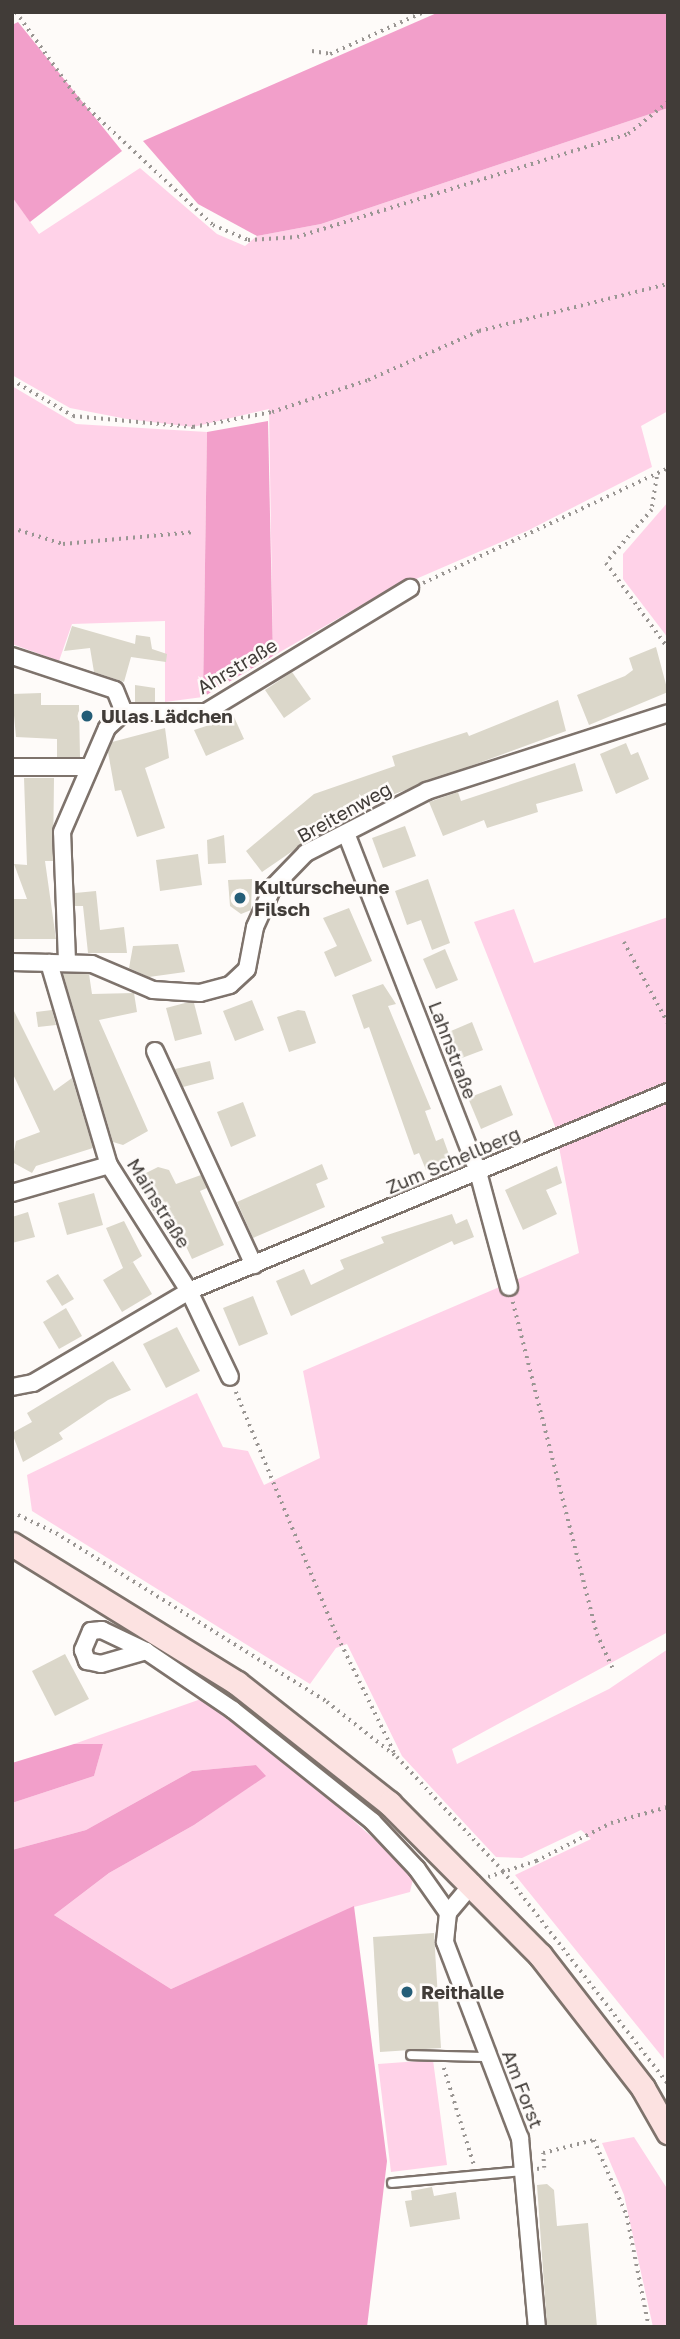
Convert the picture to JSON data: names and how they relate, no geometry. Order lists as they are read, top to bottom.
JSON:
{
  "streets": {
    "street": [
      "Ahrstraße",
      "Breitenweg",
      "Lahnstraße",
      "Zum Schellberg",
      "Mainstraße",
      "Am Forst"
    ]
  },
  "crossings": [
    ["Breitenweg", "Lahnstraße"],
    ["Breitenweg", "Mainstraße"],
    ["Lahnstraße", "Zum Schellberg"],
    ["Zum Schellberg", "Mainstraße"]
  ],
  "places": ["Ullas Lädchen", "Kulturscheune Filsch", "Reithalle"]
}
